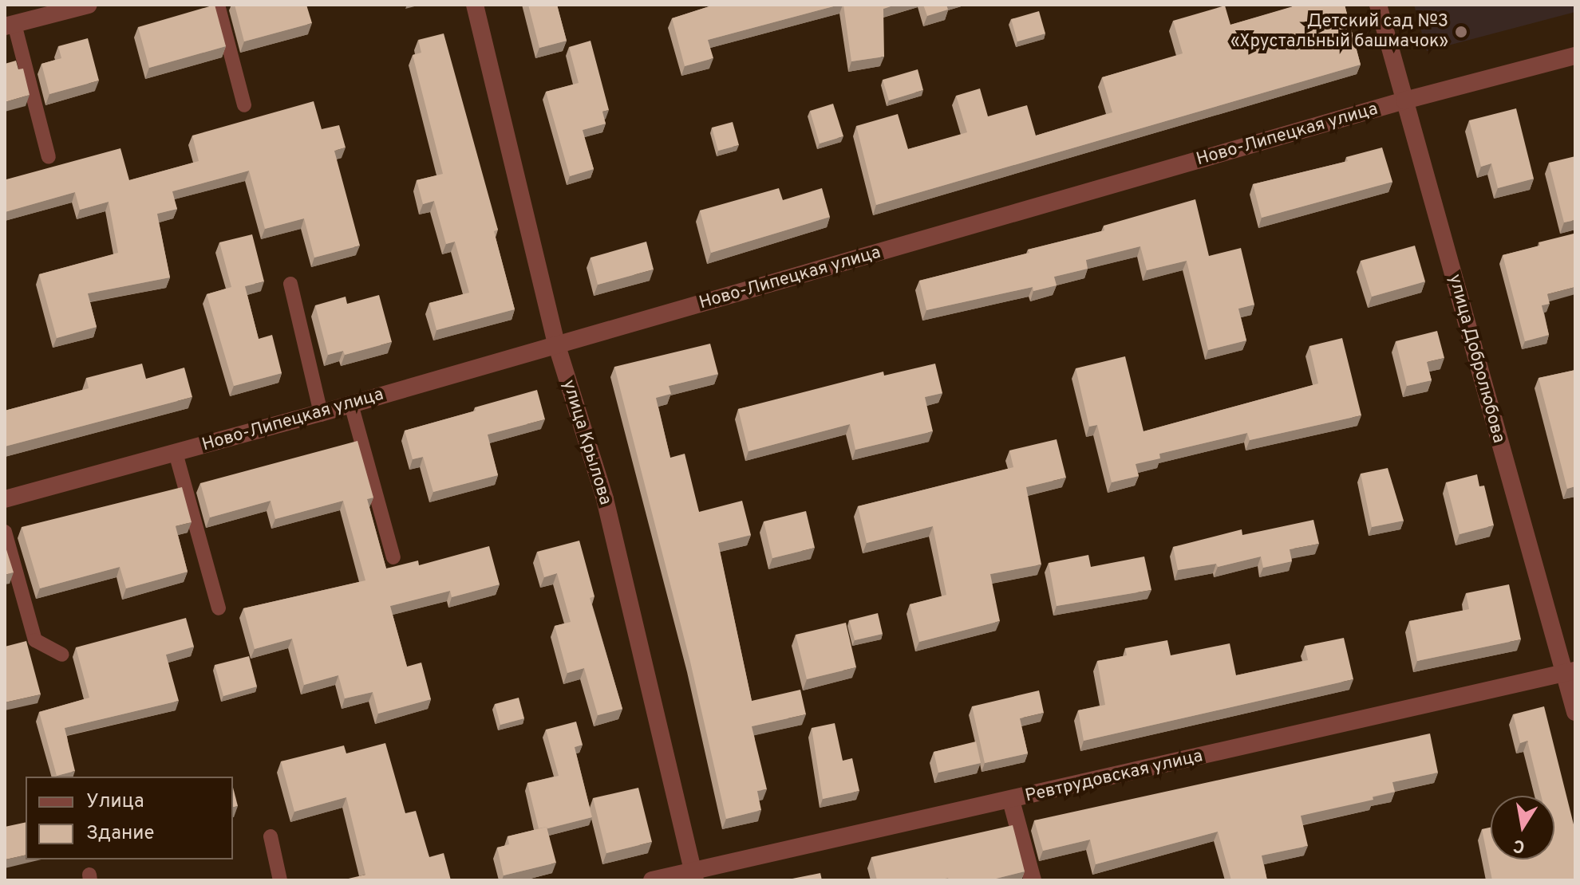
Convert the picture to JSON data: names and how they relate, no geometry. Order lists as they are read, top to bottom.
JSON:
{
  "streets": {
    "street": [
      "Ново-Липецкая улица",
      "улица Добролюбова",
      "улица Крылова",
      "Ревтрудовская улица"
    ]
  },
  "crossings": [
    ["Ново-Липецкая улица", "улица Добролюбова"],
    ["Ново-Липецкая улица", "улица Крылова"],
    ["улица Добролюбова", "Ревтрудовская улица"],
    ["улица Крылова", "Ревтрудовская улица"]
  ],
  "places": ["Детский сад №3 «Хрустальный башмачок»"],
  "legend": ["Улица", "Здание"],
  "north": "bottom"
}
